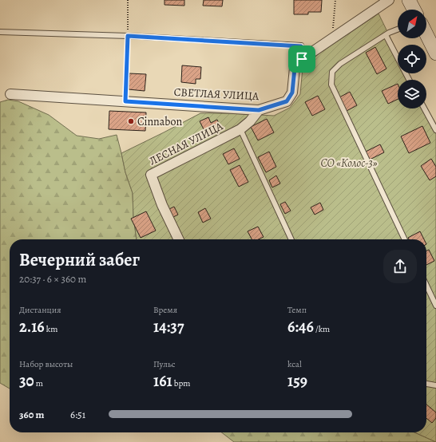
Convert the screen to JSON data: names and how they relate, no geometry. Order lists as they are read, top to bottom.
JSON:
{
  "streets": {
    "street": ["СВЕТЛАЯ УЛИЦА", "ЛЕСНАЯ УЛИЦА"]
  },
  "crossings": [
    ["СВЕТЛАЯ УЛИЦА", "ЛЕСНАЯ УЛИЦА"]
  ],
  "parks": ["СО «Колос-3»"],
  "places": ["Cinnabon"],
  "north": "top right",
  "page": {
    "heading": ["Вечерний забег", "20:37 · 6 × 360 m"],
    "stats": [
      ["Дистанция", "2.16 km"],
      ["Время", "14:37"],
      ["Темп", "6:46 /km"],
      ["Набор высоты", "30 m"],
      ["Пульс", "161 bpm"],
      ["kcal", "159"]
    ],
    "list": [
      {
        "name": "360 m",
        "note": "6:51"
      }
    ]
  }
}
